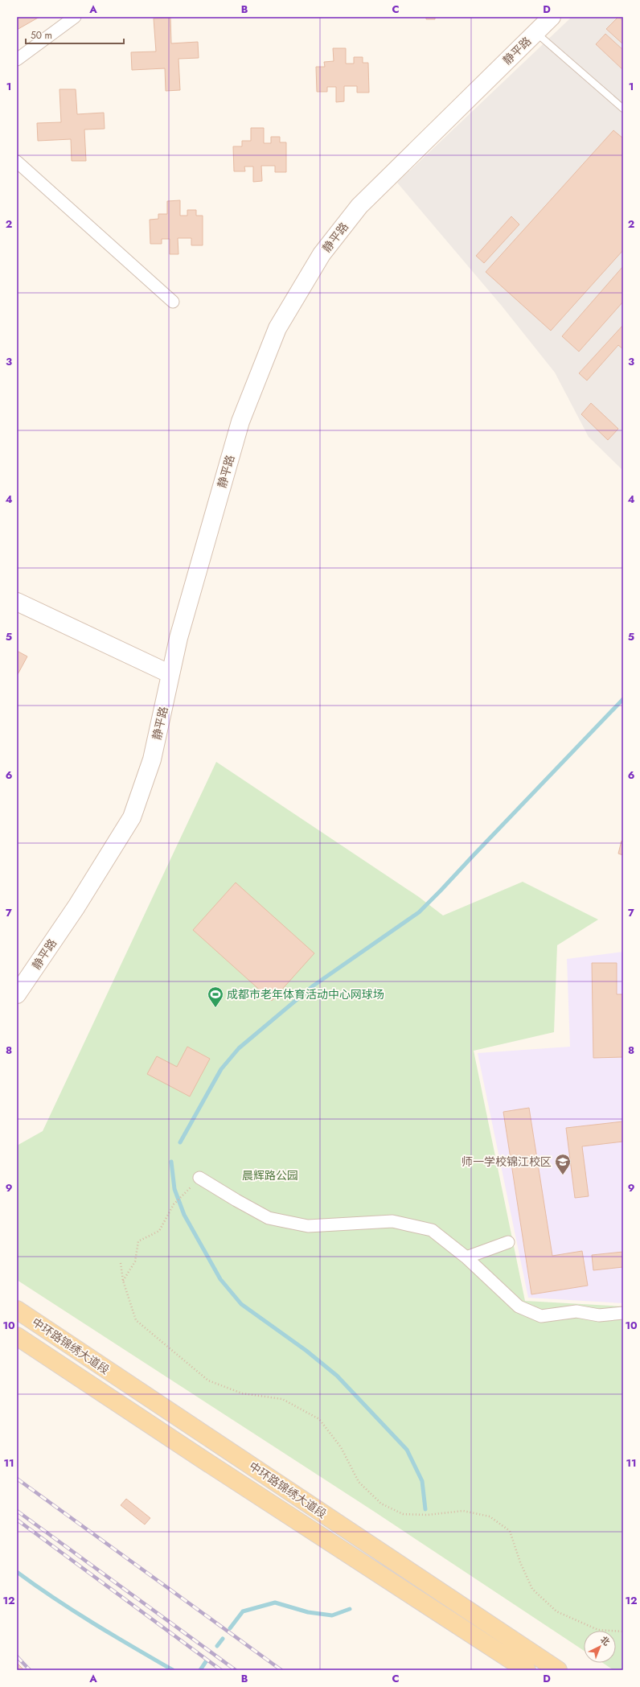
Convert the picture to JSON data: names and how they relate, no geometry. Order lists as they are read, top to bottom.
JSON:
{
  "streets": {
    "main road": ["中环路锦绣大道段"],
    "street": ["静平路"]
  },
  "parks": ["晨辉路公园"],
  "places": {
    "sports": ["成都市老年体育活动中心网球场"],
    "school or university": ["师一学校锦江校区"]
  },
  "scale_bar": "50 m",
  "north": "top right",
  "grid": {
    "columns": [
      "A",
      "B",
      "C",
      "D"
    ],
    "rows": [
      "1",
      "2",
      "3",
      "4",
      "5",
      "6",
      "7",
      "8",
      "9",
      "10",
      "11",
      "12"
    ]
  }
}
